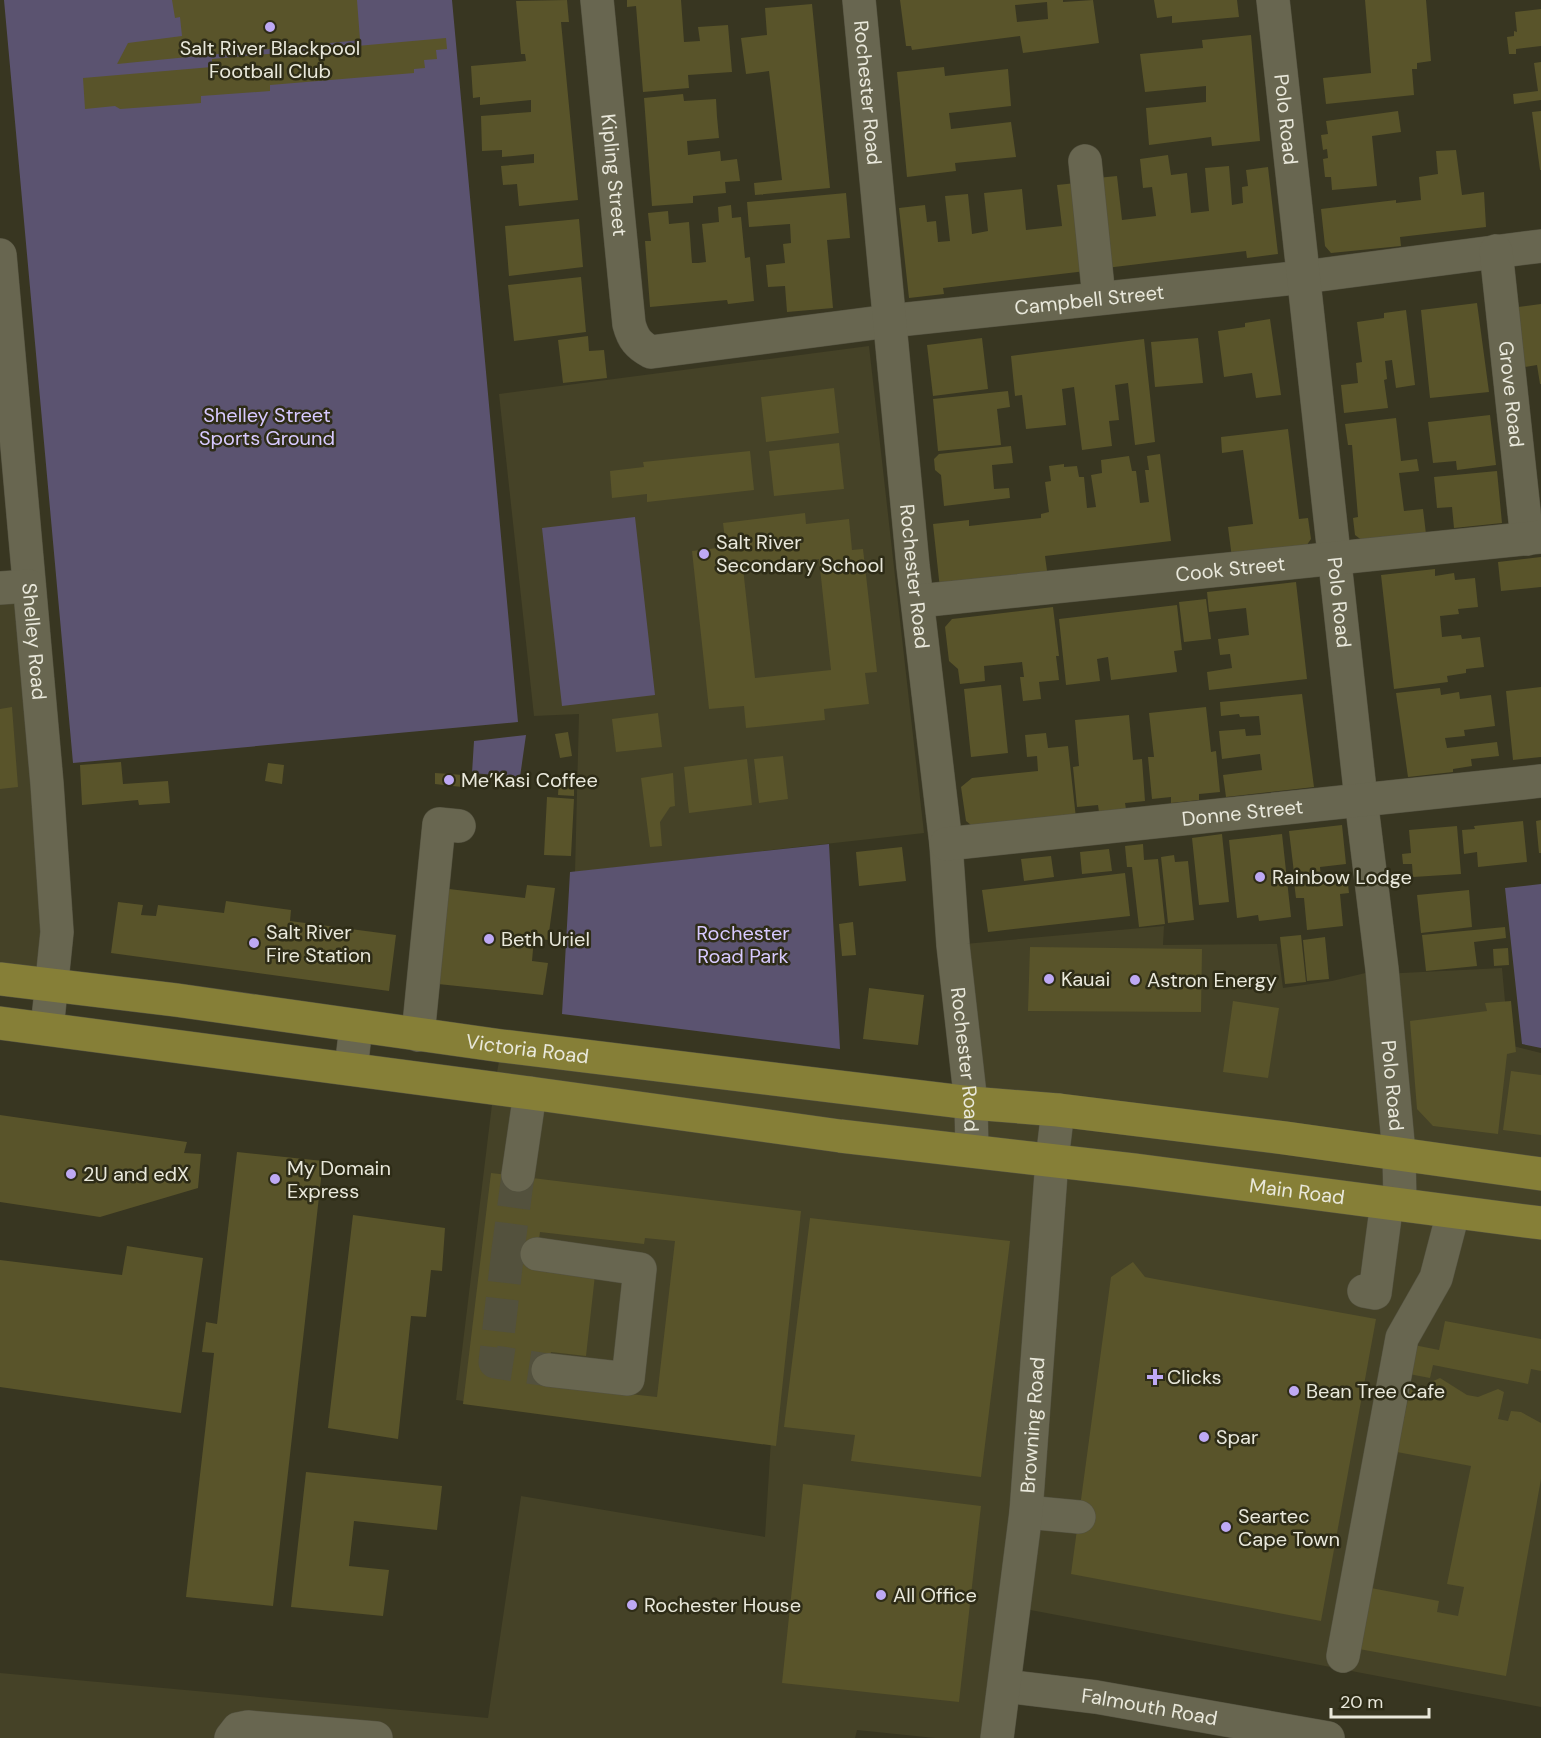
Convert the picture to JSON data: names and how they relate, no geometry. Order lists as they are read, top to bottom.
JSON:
{
  "streets": {
    "main road": ["Victoria Road", "Main Road"],
    "street": [
      "Rochester Road",
      "Polo Road",
      "Kipling Street",
      "Campbell Street",
      "Grove Road",
      "Cook Street",
      "Shelley Road",
      "Donne Street",
      "Browning Road",
      "Falmouth Road"
    ]
  },
  "crossings": [
    ["Rochester Road", "Campbell Street"],
    ["Rochester Road", "Cook Street"],
    ["Rochester Road", "Donne Street"],
    ["Rochester Road", "Victoria Road"],
    ["Polo Road", "Campbell Street"],
    ["Polo Road", "Cook Street"],
    ["Polo Road", "Donne Street"],
    ["Polo Road", "Main Road"],
    ["Kipling Street", "Campbell Street"],
    ["Campbell Street", "Grove Road"],
    ["Grove Road", "Cook Street"],
    ["Shelley Road", "Victoria Road"],
    ["Victoria Road", "Browning Road"],
    ["Main Road", "Browning Road"],
    ["Browning Road", "Falmouth Road"]
  ],
  "parks": ["Shelley Street Sports Ground", "Rochester Road Park"],
  "places": {
    "other": [
      "Salt River Blackpool Football Club",
      "Salt River Secondary School",
      "Me’Kasi Coffee",
      "Rainbow Lodge",
      "Beth Uriel",
      "Salt River Fire Station",
      "Kauai",
      "Astron Energy",
      "2U and edX",
      "My Domain Express",
      "Bean Tree Cafe",
      "Spar",
      "Seartec Cape Town",
      "All Office",
      "Rochester House"
    ],
    "health": ["Clicks"]
  },
  "scale_bar": "20 m"
}
